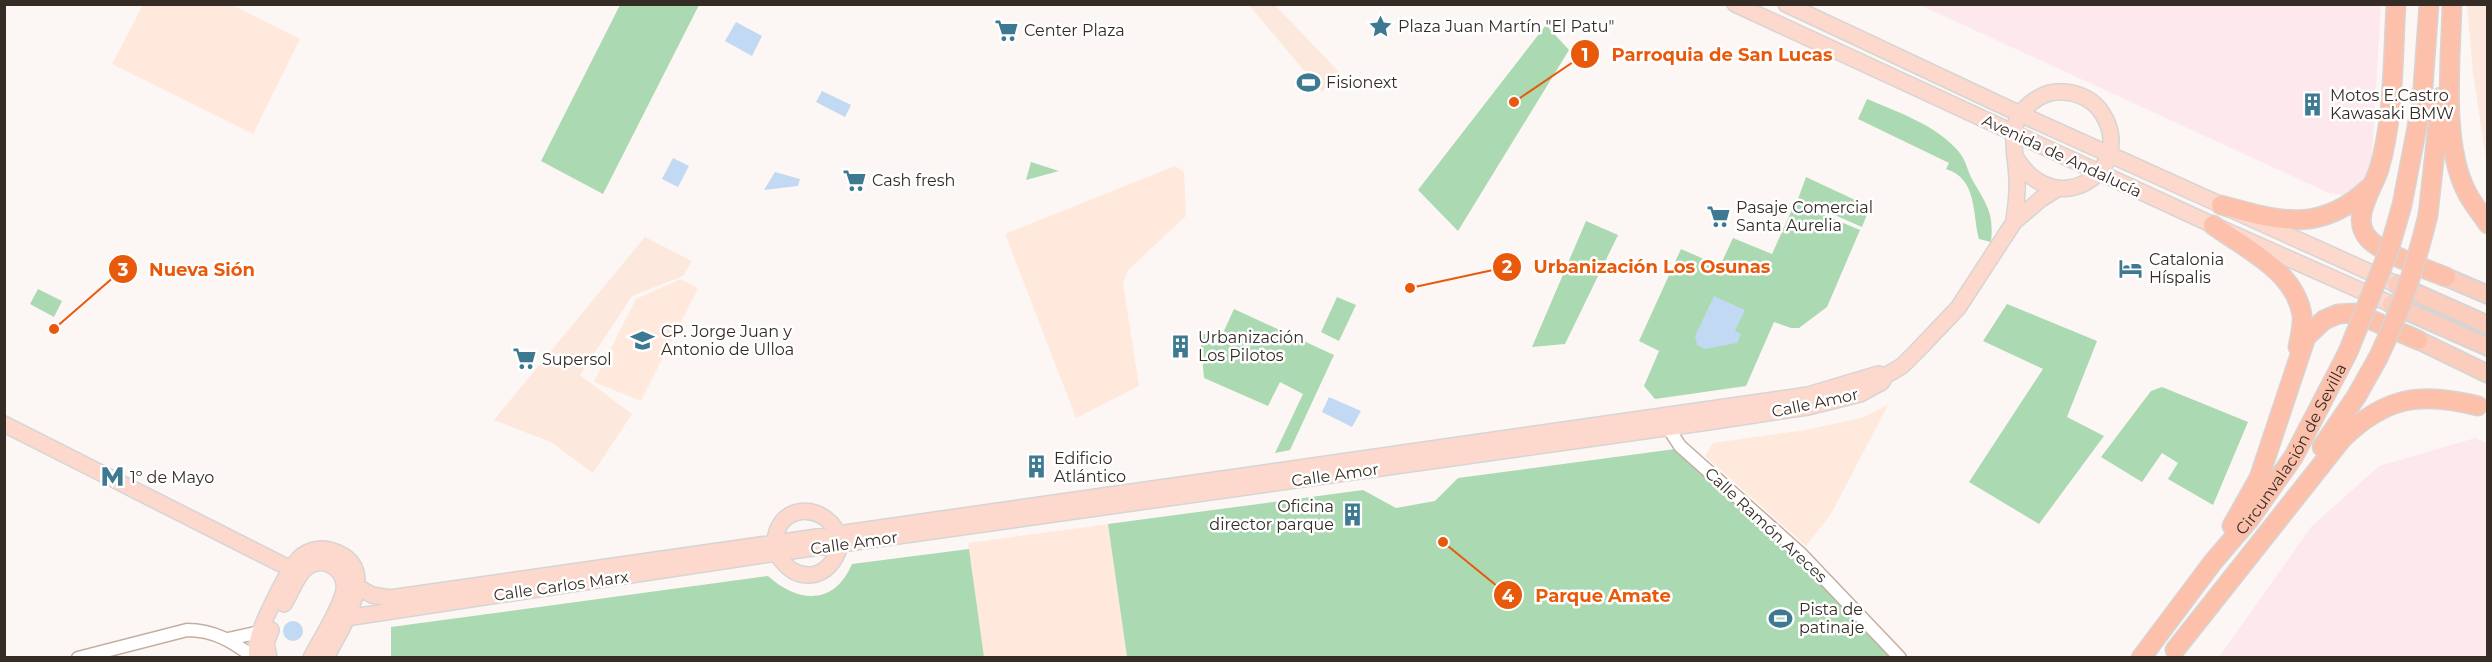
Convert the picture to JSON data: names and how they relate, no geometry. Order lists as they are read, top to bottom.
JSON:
{
  "streets": {
    "highway": ["Circunvalación de Sevilla"],
    "main road": ["Avenida de Andalucía", "Calle Amor", "Calle Carlos Marx"],
    "street": ["Calle Ramón Areces"]
  },
  "crossings": [
    ["Avenida de Andalucía", "Calle Amor"],
    ["Calle Amor", "Calle Ramón Areces"],
    ["Calle Amor", "Calle Carlos Marx"]
  ],
  "places": {
    "place": ["Plaza Juan Martín \"El Patu\""],
    "supermarket": [
      "Center Plaza",
      "Cash fresh",
      "Pasaje Comercial Santa Aurelia",
      "Supersol"
    ],
    "sports": ["Fisionext", "Pista de patinaje"],
    "other": [
      "Parroquia de San Lucas",
      "Urbanización Los Osunas",
      "Nueva Sión",
      "Parque Amate"
    ],
    "building": [
      "Motos E.Castro Kawasaki BMW",
      "Urbanización Los Pilotos",
      "Edificio Atlántico",
      "Oficina director parque"
    ],
    "hotel": ["Catalonia Híspalis"],
    "school or university": ["CP. Jorge Juan y Antonio de Ulloa"],
    "metro station": ["1º de Mayo"]
  }
}
